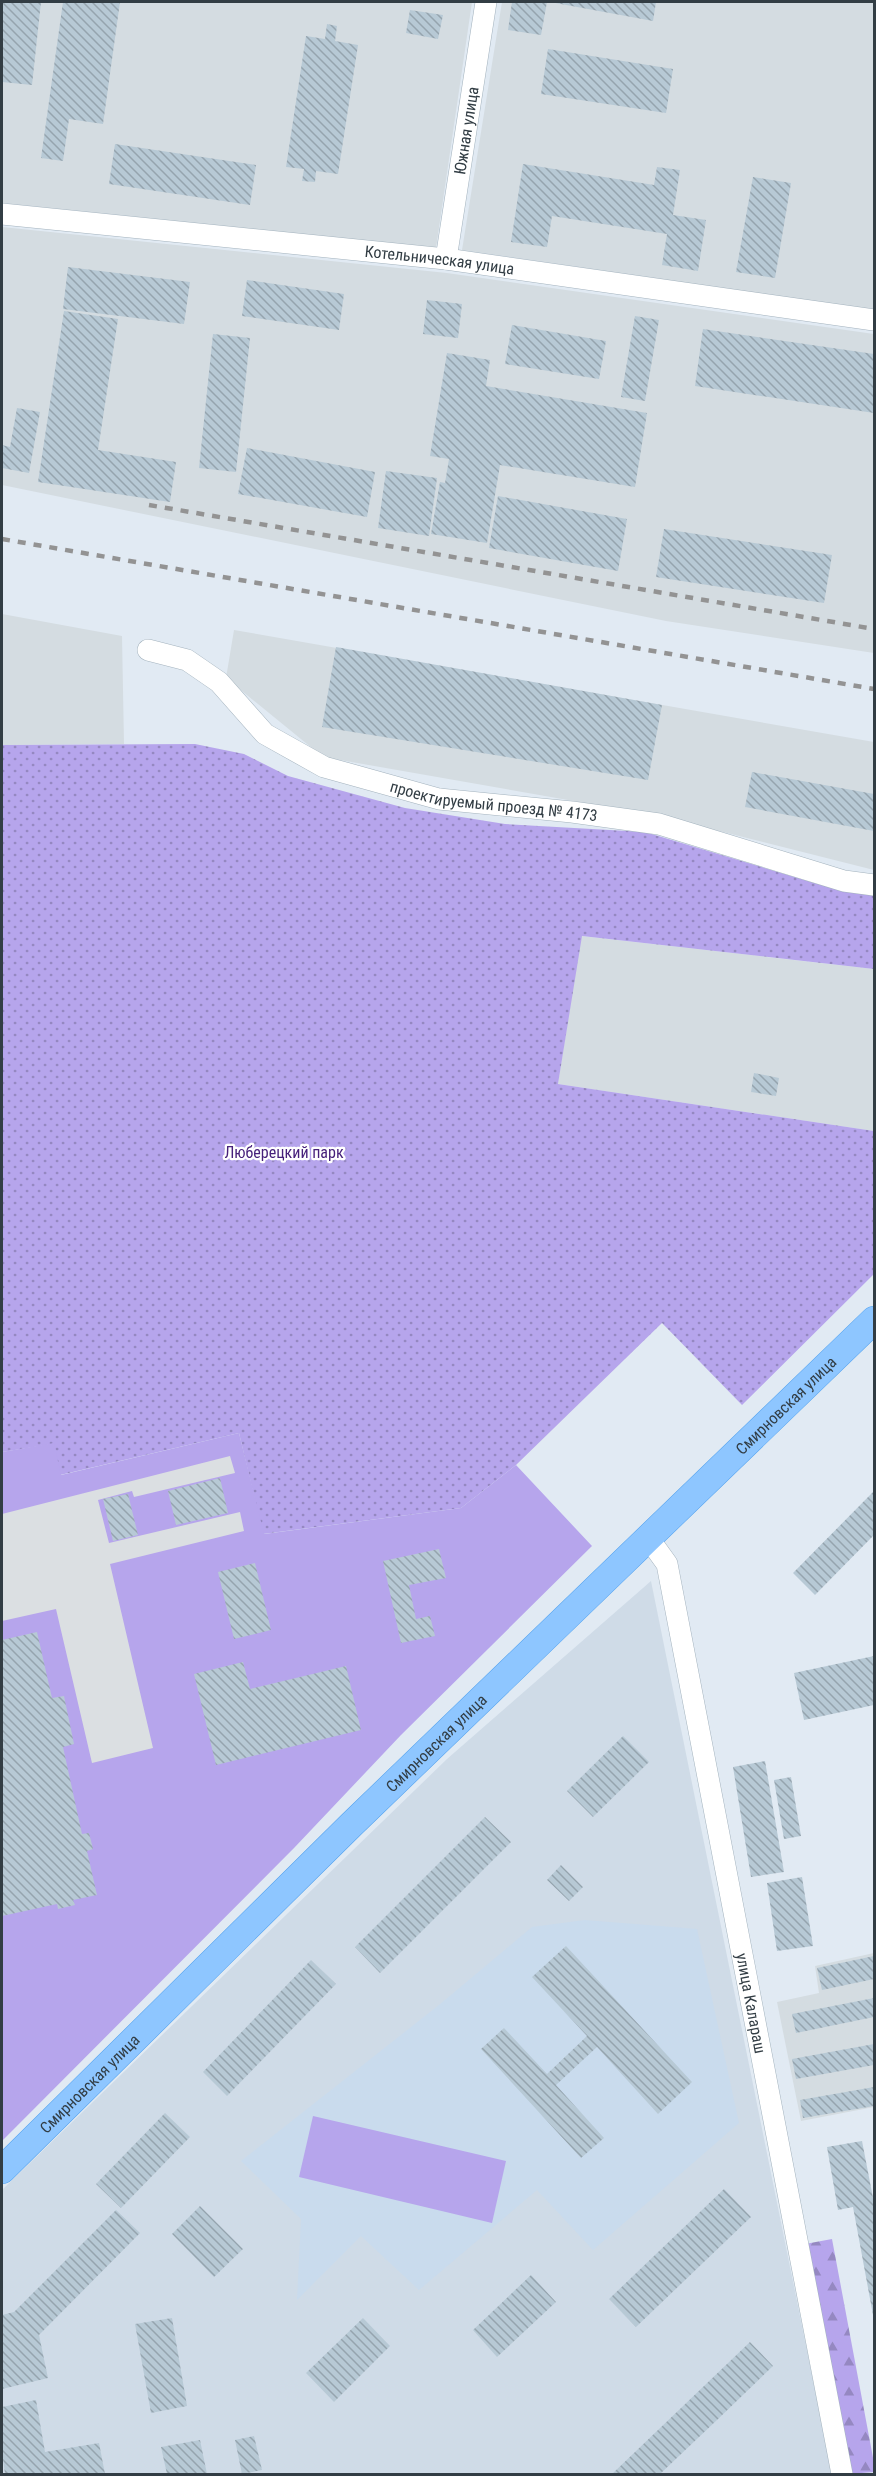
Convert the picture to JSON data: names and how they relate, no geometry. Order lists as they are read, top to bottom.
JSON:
{
  "streets": {
    "main road": ["Смирновская улица"],
    "street": [
      "Южная улица",
      "Котельническая улица",
      "проектируемый проезд № 4173",
      "улица Калараш"
    ]
  },
  "crossings": [
    ["Южная улица", "Котельническая улица"],
    ["Смирновская улица", "улица Калараш"]
  ],
  "parks": ["Люберецкий парк"]
}
